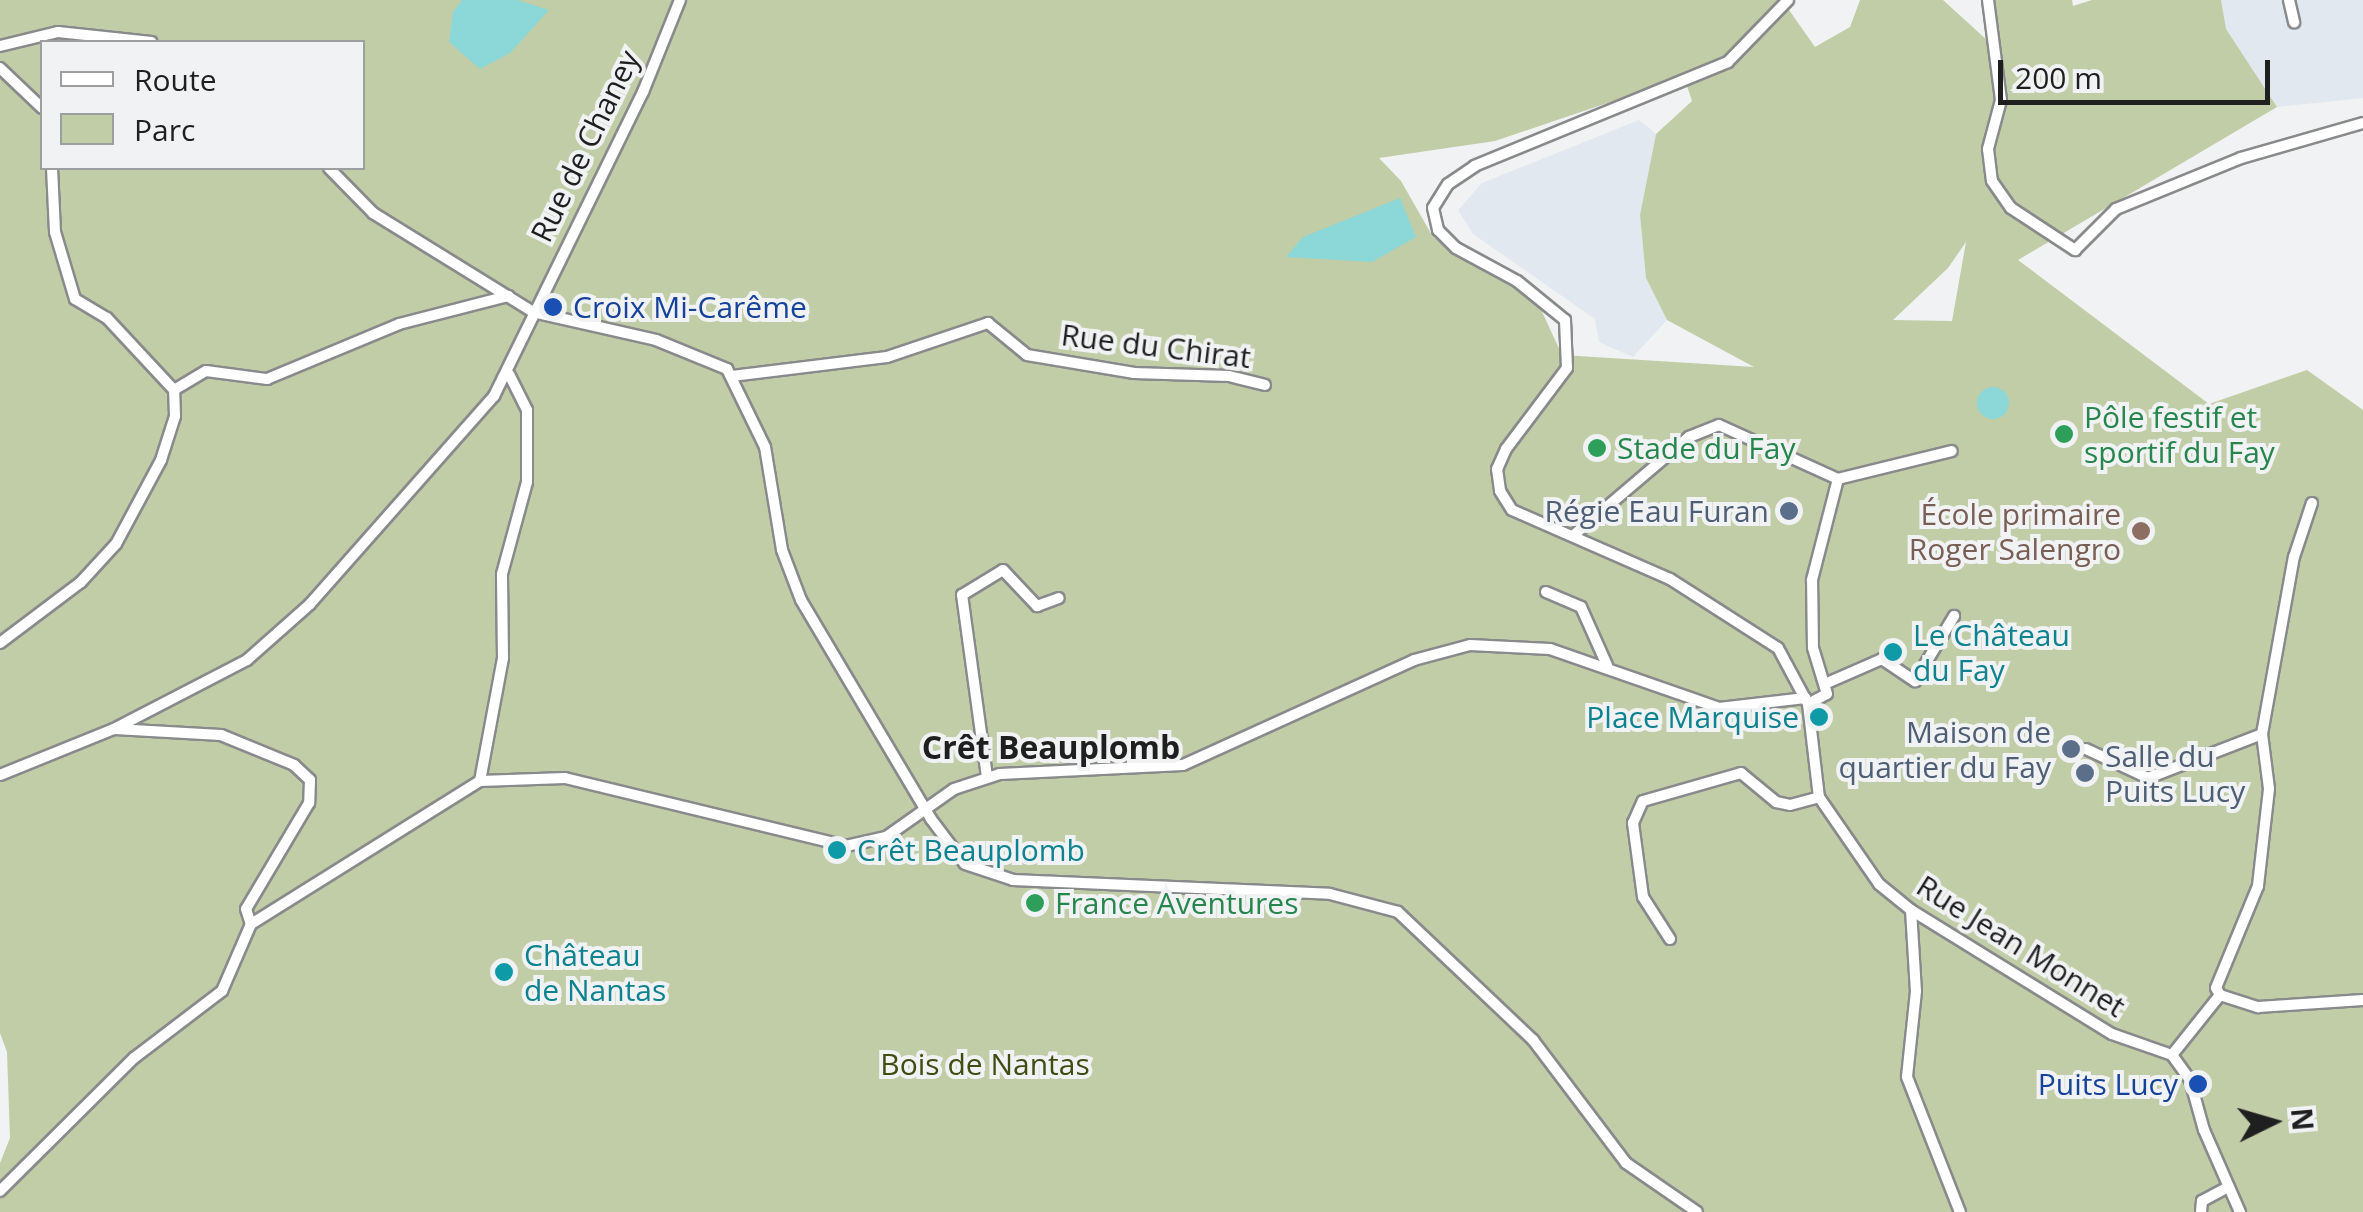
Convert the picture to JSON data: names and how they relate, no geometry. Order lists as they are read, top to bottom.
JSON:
{
  "streets": {
    "street": ["Rue de Chaney", "Rue du Chirat", "Rue Jean Monnet"]
  },
  "districts": ["Crêt Beauplomb"],
  "parks": ["Bois de Nantas"],
  "places": [
    "Croix Mi-Carême",
    "Pôle festif et sportif du Fay",
    "Stade du Fay",
    "Régie Eau Furan",
    "École primaire Roger Salengro",
    "Le Château du Fay",
    "Place Marquise",
    "Maison de quartier du Fay",
    "Salle du Puits Lucy",
    "Crêt Beauplomb",
    "France Aventures",
    "Château de Nantas",
    "Puits Lucy"
  ],
  "legend": ["Route", "Parc"],
  "scale_bar": "200 m",
  "north": "right"
}
